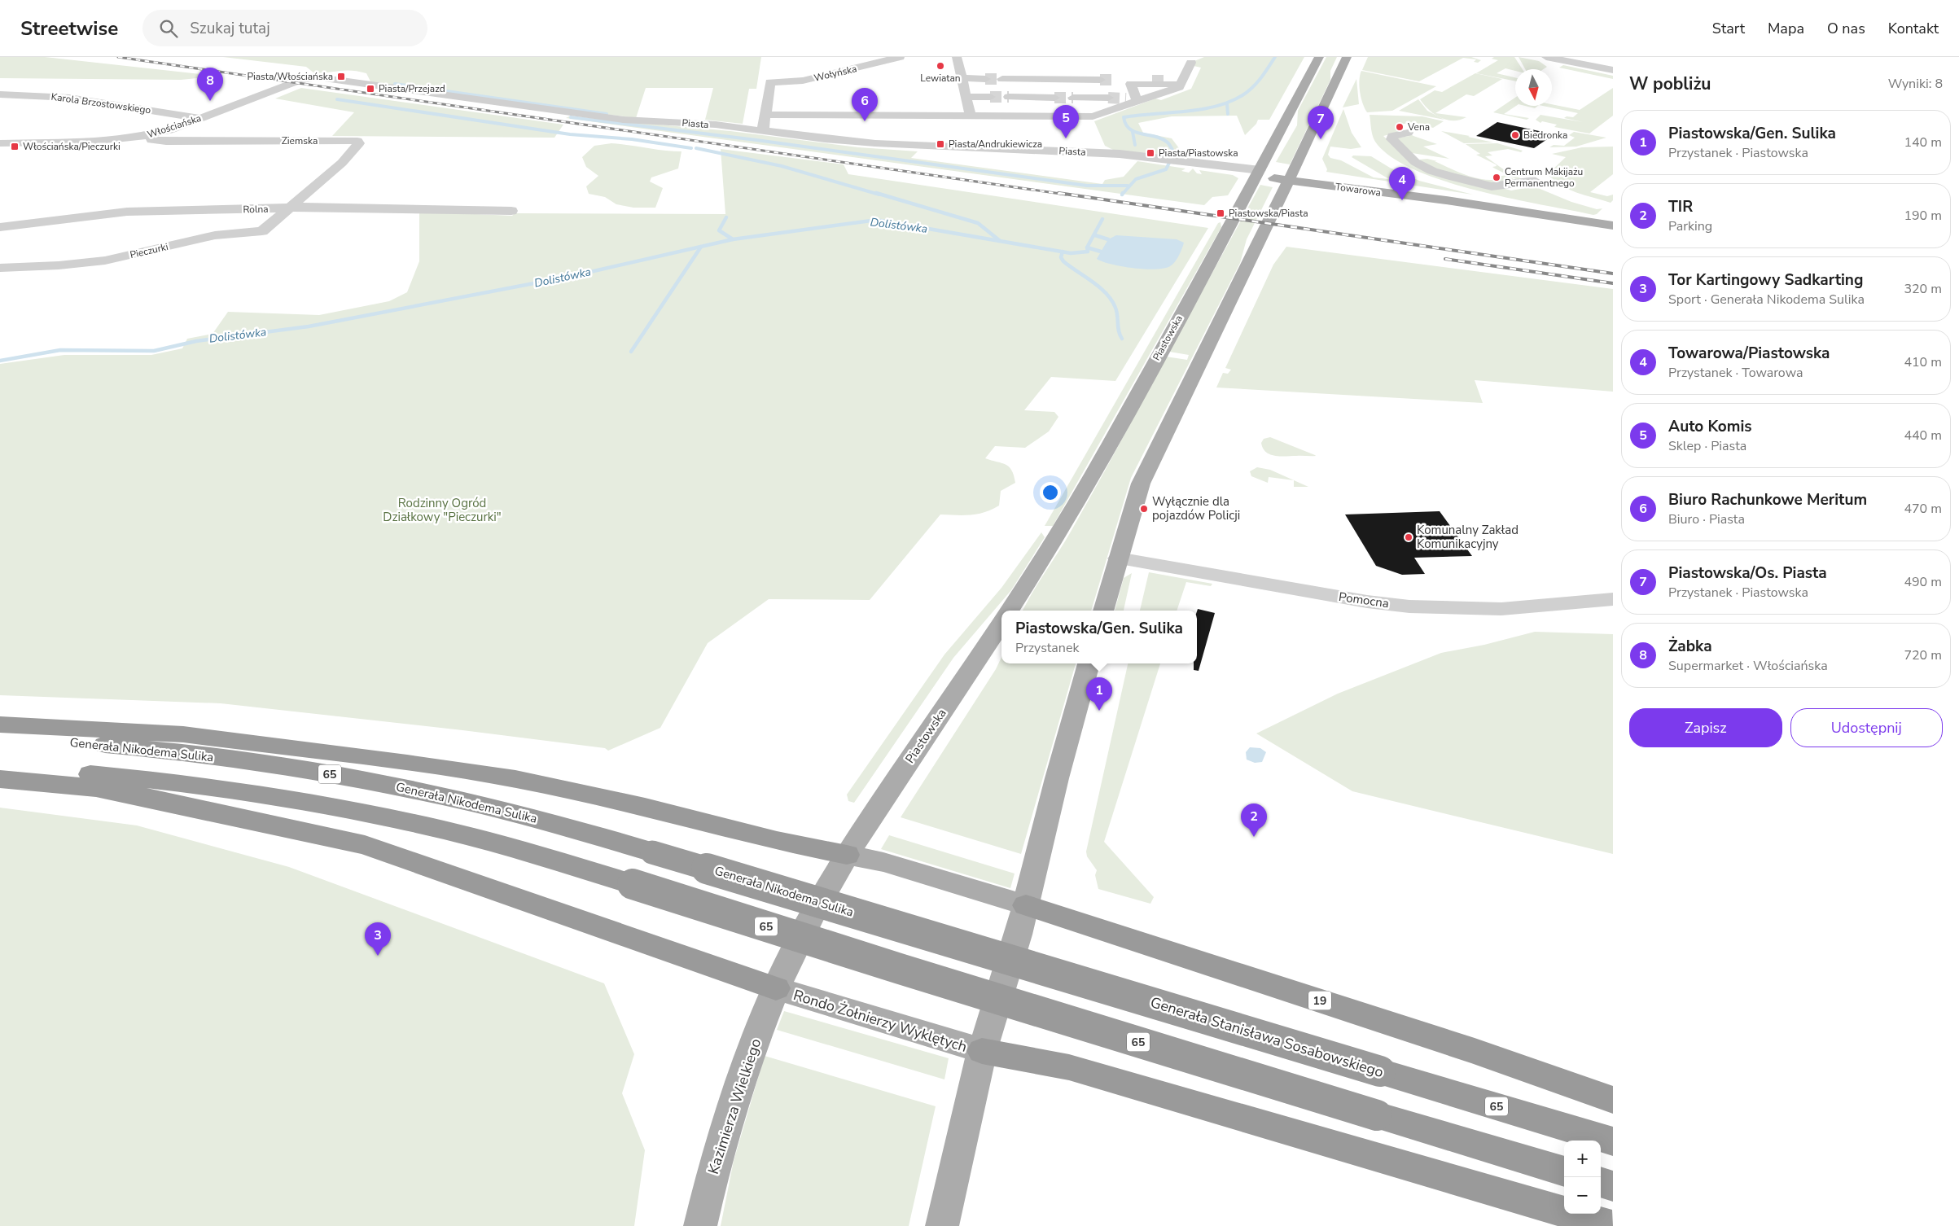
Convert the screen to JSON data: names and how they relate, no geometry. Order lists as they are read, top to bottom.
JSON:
{
  "streets": {
    "highway": [
      "Generała Nikodema Sulika",
      "65",
      "19",
      "Generała Stanisława Sosabowskiego"
    ],
    "main road": [
      "Towarowa",
      "Piastowska",
      "Rondo Żołnierzy Wyklętych",
      "Kazimierza Wielkiego"
    ],
    "street": [
      "Wołyńska",
      "Karola Brzostowskiego",
      "Piasta",
      "Włościańska",
      "Ziemska",
      "Rolna",
      "Pieczurki",
      "Pomocna"
    ]
  },
  "crossings": [
    ["Karola Brzostowskiego", "Włościańska"],
    ["Piasta", "Włościańska"],
    ["Piasta", "Towarowa"],
    ["Piasta", "Piastowska"],
    ["Włościańska", "Ziemska"],
    ["Ziemska", "Rolna"],
    ["Ziemska", "Pieczurki"],
    ["Towarowa", "Piastowska"],
    ["Rolna", "Pieczurki"],
    ["Piastowska", "Rondo Żołnierzy Wyklętych"],
    ["Generała Nikodema Sulika", "Generała Stanisława Sosabowskiego"],
    ["19", "Rondo Żołnierzy Wyklętych"],
    ["Rondo Żołnierzy Wyklętych", "Kazimierza Wielkiego"]
  ],
  "water": ["Dolistówka"],
  "parks": ["Rodzinny Ogród Działkowy \"Pieczurki\""],
  "places": {
    "other": [
      "Lewiatan",
      "Vena",
      "Biedronka",
      "Centrum Makijażu Permanentnego",
      "Wyłącznie dla pojazdów Policji",
      "Komunalny Zakład Komunikacyjny"
    ],
    "transit": [
      "Piasta/Włościańska",
      "Piasta/Przejazd",
      "Piasta/Andrukiewicza",
      "Włościańska/Pieczurki",
      "Piasta/Piastowska",
      "Piastowska/Piasta"
    ]
  },
  "north": "bottom",
  "page": {
    "header": "Streetwise",
    "search": "Szukaj tutaj",
    "nav": [
      "Start",
      "Mapa",
      "O nas",
      "Kontakt"
    ],
    "heading": ["W pobliżu", "Wyniki: 8"],
    "pins": [
      "8",
      "6",
      "5",
      "7",
      "4",
      "1",
      "2",
      "3"
    ],
    "list": [
      {
        "mark": "1",
        "name": "Piastowska/Gen. Sulika",
        "note": "Przystanek · Piastowska",
        "value": "140 m"
      },
      {
        "mark": "2",
        "name": "TIR",
        "note": "Parking",
        "value": "190 m"
      },
      {
        "mark": "3",
        "name": "Tor Kartingowy Sadkarting",
        "note": "Sport · Generała Nikodema Sulika",
        "value": "320 m"
      },
      {
        "mark": "4",
        "name": "Towarowa/Piastowska",
        "note": "Przystanek · Towarowa",
        "value": "410 m"
      },
      {
        "mark": "5",
        "name": "Auto Komis",
        "note": "Sklep · Piasta",
        "value": "440 m"
      },
      {
        "mark": "6",
        "name": "Biuro Rachunkowe Meritum",
        "note": "Biuro · Piasta",
        "value": "470 m"
      },
      {
        "mark": "7",
        "name": "Piastowska/Os. Piasta",
        "note": "Przystanek · Piastowska",
        "value": "490 m"
      },
      {
        "mark": "8",
        "name": "Żabka",
        "note": "Supermarket · Włościańska",
        "value": "720 m"
      }
    ],
    "popup": ["Piastowska/Gen. Sulika", "Przystanek"],
    "buttons": ["Zapisz", "Udostępnij"],
    "map_buttons": ["+", "−"]
  }
}
